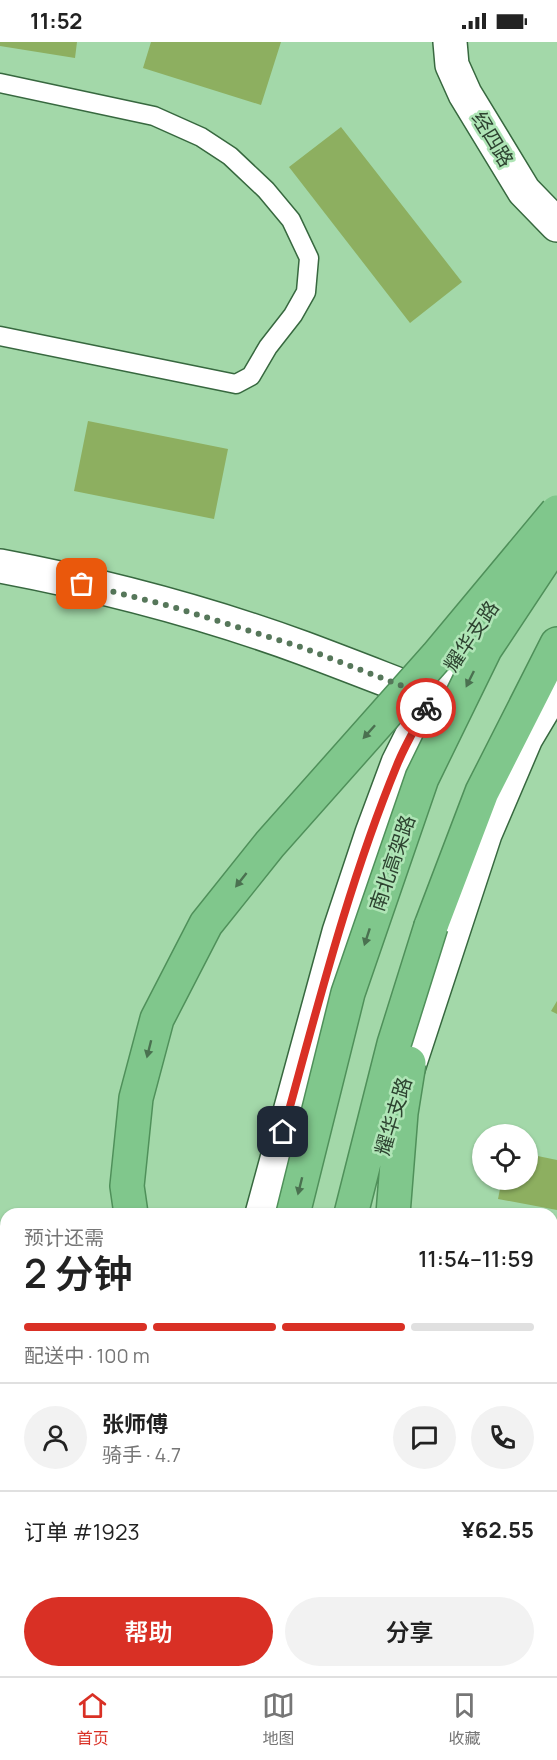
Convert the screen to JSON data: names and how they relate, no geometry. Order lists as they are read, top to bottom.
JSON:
{
  "streets": {
    "highway": ["南北高架路"],
    "street": ["经四路", "耀华支路"]
  },
  "page": {
    "status": "11:52",
    "heading": ["2 分钟", "预计还需", "11:54–11:59"],
    "panel": [
      "张师傅",
      "骑手 · 4.7",
      "订单 #1923",
      "¥62.55"
    ],
    "bar": "配送中 · 100 m",
    "buttons": ["帮助", "分享"],
    "tabs": ["首页", "地图", "收藏"]
  }
}
